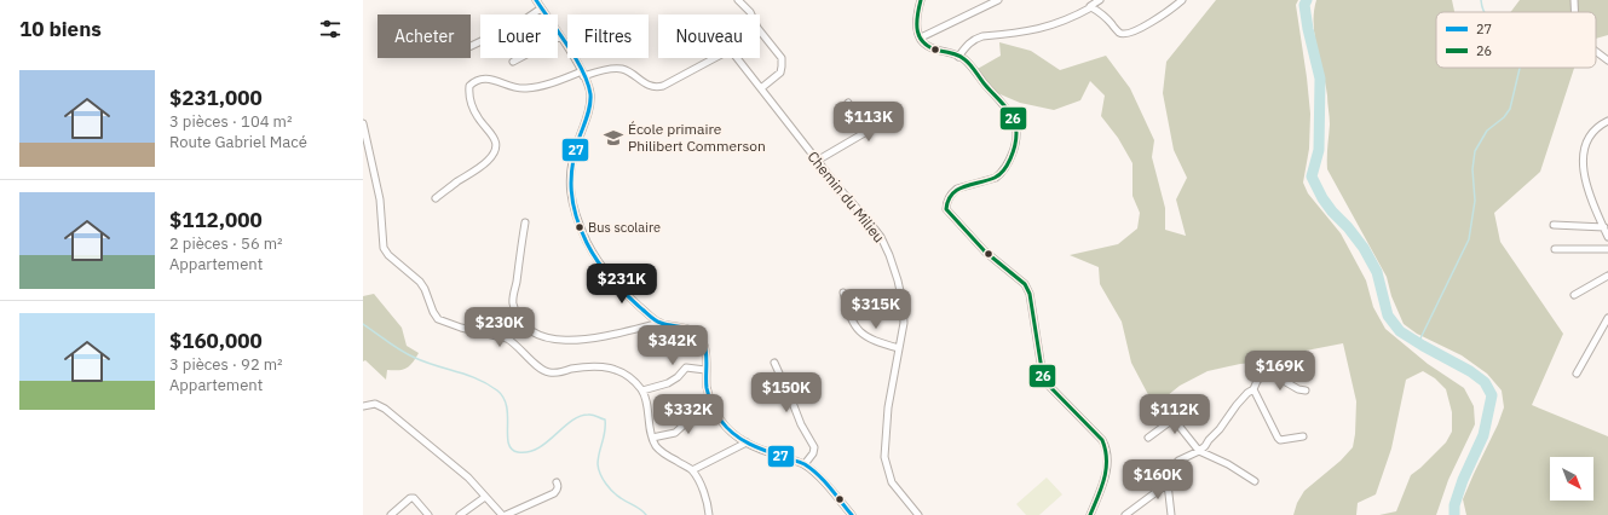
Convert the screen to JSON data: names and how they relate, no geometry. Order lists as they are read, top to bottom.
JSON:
{
  "streets": {
    "street": ["Chemin du Milieu"]
  },
  "places": {
    "school or university": ["École primaire Philibert Commerson"],
    "other": ["Bus scolaire"]
  },
  "lines": ["transit line 27", "transit line 26"],
  "legend": ["27", "26"],
  "north": "bottom right",
  "page": {
    "heading": "10 biens",
    "chip": [
      "Acheter",
      "Louer",
      "Filtres",
      "Nouveau"
    ],
    "list": [
      {
        "name": "$231,000",
        "note": "3 pièces · 104 m² · Route Gabriel Macé"
      },
      {
        "name": "$112,000",
        "note": "2 pièces · 56 m² · Appartement"
      },
      {
        "name": "$160,000",
        "note": "3 pièces · 92 m² · Appartement"
      }
    ],
    "price": [
      "$113K",
      "$231K",
      "$315K",
      "$230K",
      "$342K",
      "$169K",
      "$150K",
      "$332K",
      "$112K",
      "$160K"
    ]
  }
}
